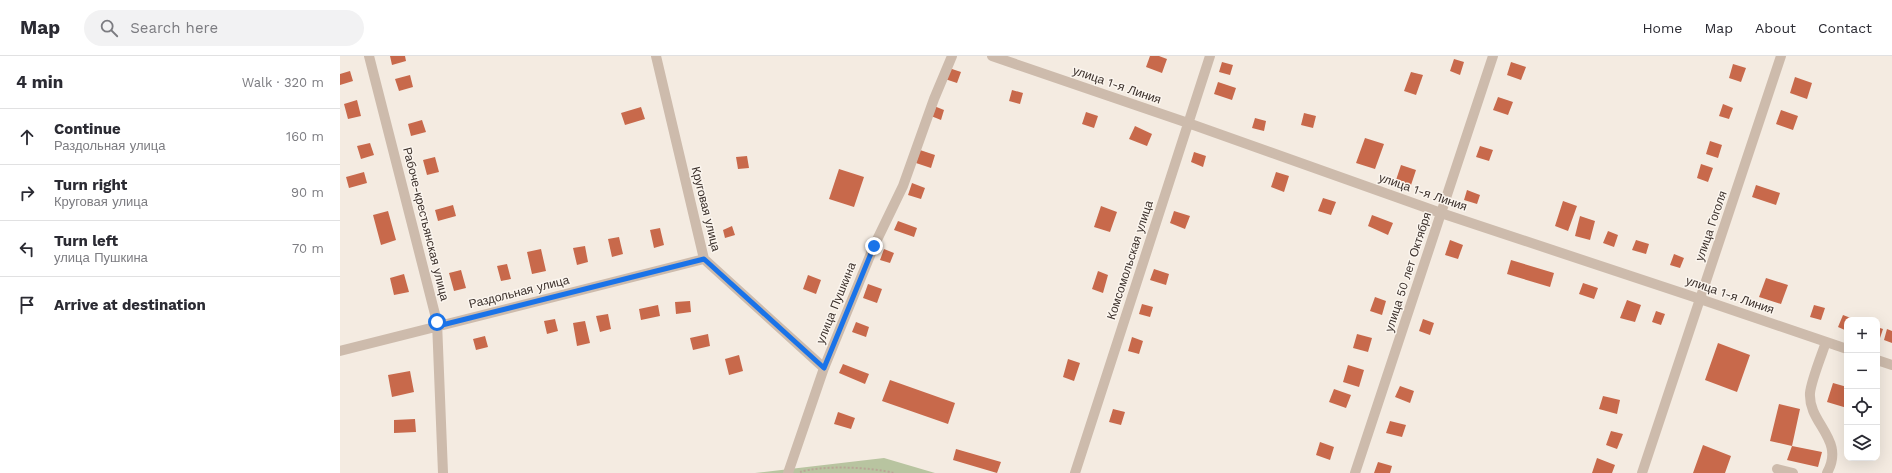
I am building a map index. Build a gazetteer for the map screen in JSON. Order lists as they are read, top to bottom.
{
  "streets": {
    "street": [
      "улица 1-я Линия",
      "Круговая улица",
      "Рабоче-крестьянская улица",
      "улица Гоголя",
      "Комсомольская улица",
      "улица 50 лет Октября",
      "Раздольная улица",
      "улица Пушкина"
    ]
  },
  "crossings": [
    ["улица 1-я Линия", "улица Гоголя"],
    ["улица 1-я Линия", "Комсомольская улица"],
    ["улица 1-я Линия", "улица 50 лет Октября"],
    ["Круговая улица", "Раздольная улица"],
    ["Круговая улица", "улица Пушкина"],
    ["Рабоче-крестьянская улица", "Раздольная улица"]
  ],
  "page": {
    "header": "Map",
    "search": "Search here",
    "nav": [
      "Home",
      "Map",
      "About",
      "Contact"
    ],
    "heading": ["4 min", "Walk · 320 m"],
    "list": [
      ["Continue", "Раздольная улица", "160 m"],
      ["Turn right", "Круговая улица", "90 m"],
      ["Turn left", "улица Пушкина", "70 m"],
      "Arrive at destination"
    ],
    "map_buttons": ["+", "−"]
  }
}
